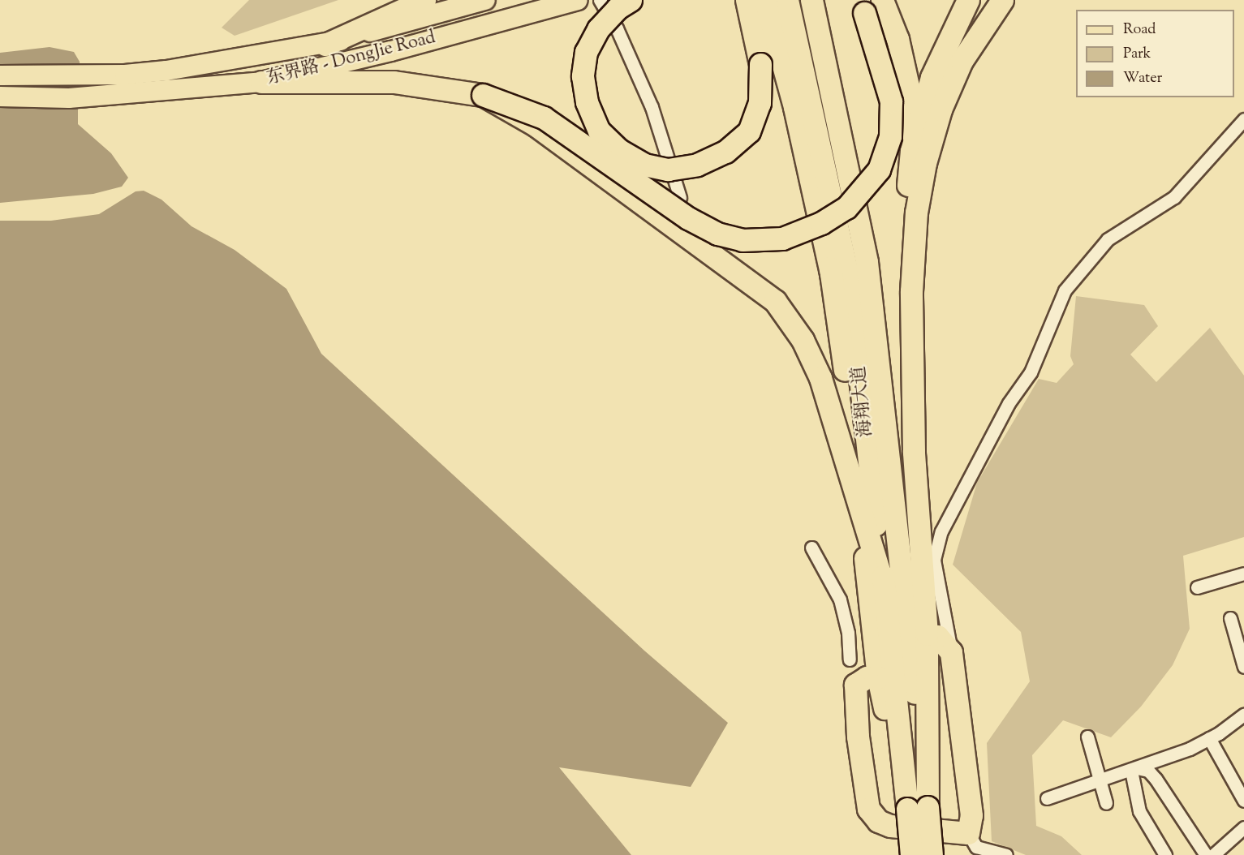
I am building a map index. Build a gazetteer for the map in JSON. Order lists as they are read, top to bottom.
{
  "streets": {
    "highway": ["海翔大道"],
    "main road": ["东界路 - DongJie Road"]
  },
  "legend": ["Road", "Park", "Water"]
}
